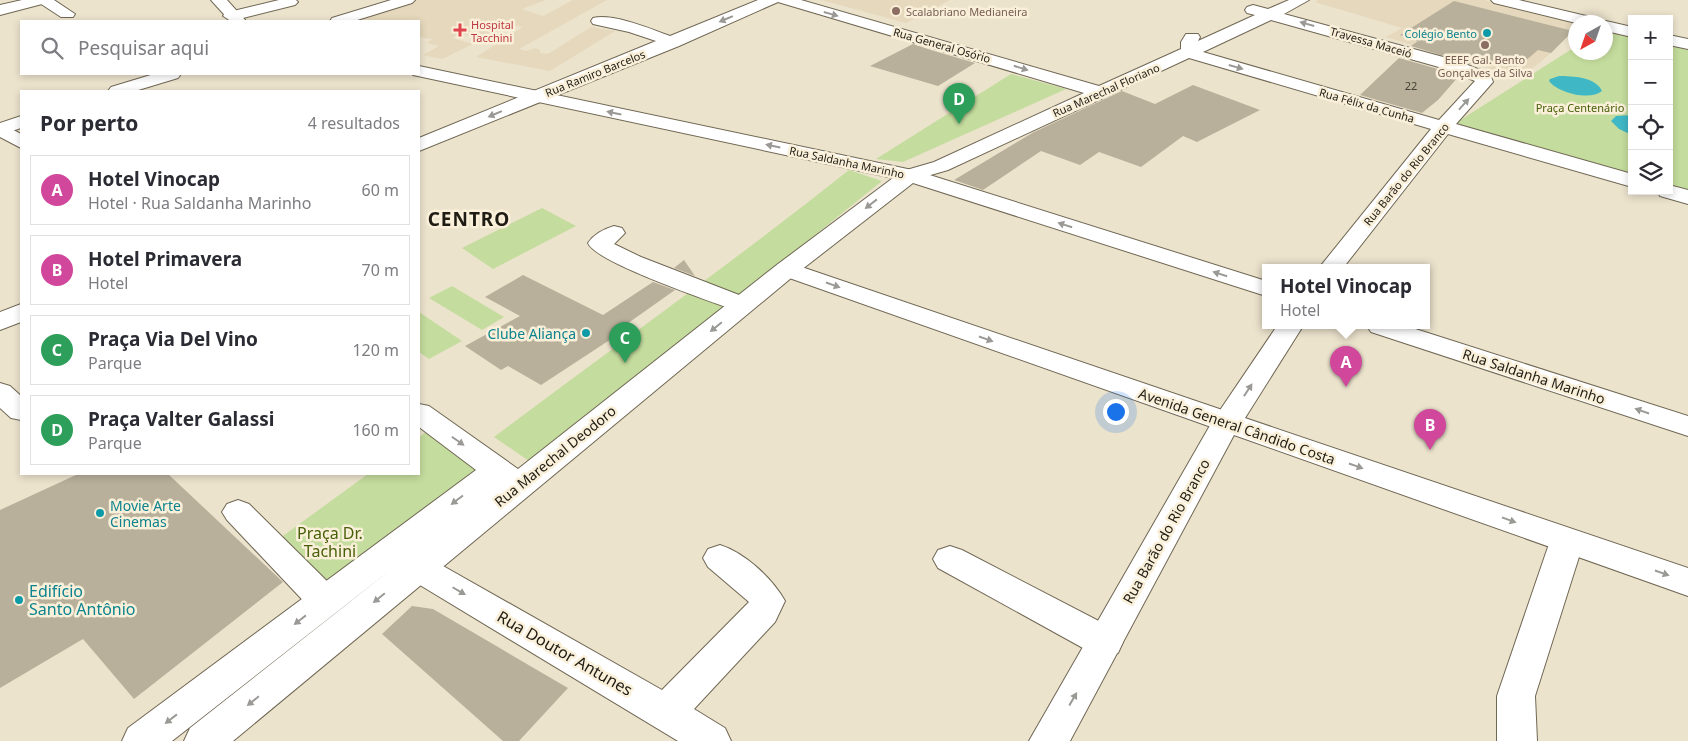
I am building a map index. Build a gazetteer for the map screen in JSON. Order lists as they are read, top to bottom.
{
  "streets": {
    "street": [
      "Travessa Maceió",
      "Rua General Osório",
      "Rua Ramiro Barcelos",
      "Rua Marechal Floriano",
      "Rua Félix da Cunha",
      "Rua Saldanha Marinho",
      "Rua Barão do Rio Branco",
      "Avenida General Cândido Costa",
      "Rua Marechal Deodoro",
      "Rua Doutor Antunes"
    ]
  },
  "crossings": [
    ["Travessa Maceió", "Rua Marechal Floriano"],
    ["Travessa Maceió", "Rua Barão do Rio Branco"],
    ["Rua General Osório", "Rua Marechal Floriano"],
    ["Rua Ramiro Barcelos", "Rua Saldanha Marinho"],
    ["Rua Marechal Floriano", "Rua Félix da Cunha"],
    ["Rua Marechal Floriano", "Rua Saldanha Marinho"],
    ["Rua Marechal Floriano", "Rua Marechal Deodoro"],
    ["Rua Félix da Cunha", "Rua Barão do Rio Branco"],
    ["Rua Saldanha Marinho", "Rua Marechal Deodoro"],
    ["Rua Barão do Rio Branco", "Avenida General Cândido Costa"],
    ["Avenida General Cândido Costa", "Rua Marechal Deodoro"],
    ["Rua Marechal Deodoro", "Rua Doutor Antunes"]
  ],
  "one_way": [
    "Rua General Osório",
    "Rua Ramiro Barcelos",
    "Rua Félix da Cunha",
    "Rua Saldanha Marinho",
    "Rua Barão do Rio Branco",
    "Avenida General Cândido Costa",
    "Rua Marechal Deodoro",
    "Rua Doutor Antunes"
  ],
  "districts": ["CENTRO"],
  "parks": ["Praça Centenário", "Praça Dr. Tachini"],
  "places": {
    "other": [
      "Scalabriano Medianeira",
      "Colégio Bento",
      "EEEF Gal. Bento Gonçalves da Silva",
      "Clube Aliança",
      "Movie Arte Cinemas",
      "Edifício Santo Antônio"
    ],
    "health": ["Hospital Tacchini"]
  },
  "house_numbers": ["22"],
  "north": "bottom left",
  "page": {
    "map_buttons": ["+", "−"],
    "search": "Pesquisar aqui",
    "pins": [
      "D",
      "C",
      "A",
      "B"
    ],
    "heading": ["Por perto", "4 resultados"],
    "list": [
      {
        "mark": "A",
        "name": "Hotel Vinocap",
        "note": "Hotel · Rua Saldanha Marinho",
        "value": "60 m"
      },
      {
        "mark": "B",
        "name": "Hotel Primavera",
        "note": "Hotel",
        "value": "70 m"
      },
      {
        "mark": "C",
        "name": "Praça Via Del Vino",
        "note": "Parque",
        "value": "120 m"
      },
      {
        "mark": "D",
        "name": "Praça Valter Galassi",
        "note": "Parque",
        "value": "160 m"
      }
    ],
    "popup": ["Hotel Vinocap", "Hotel"]
  }
}
